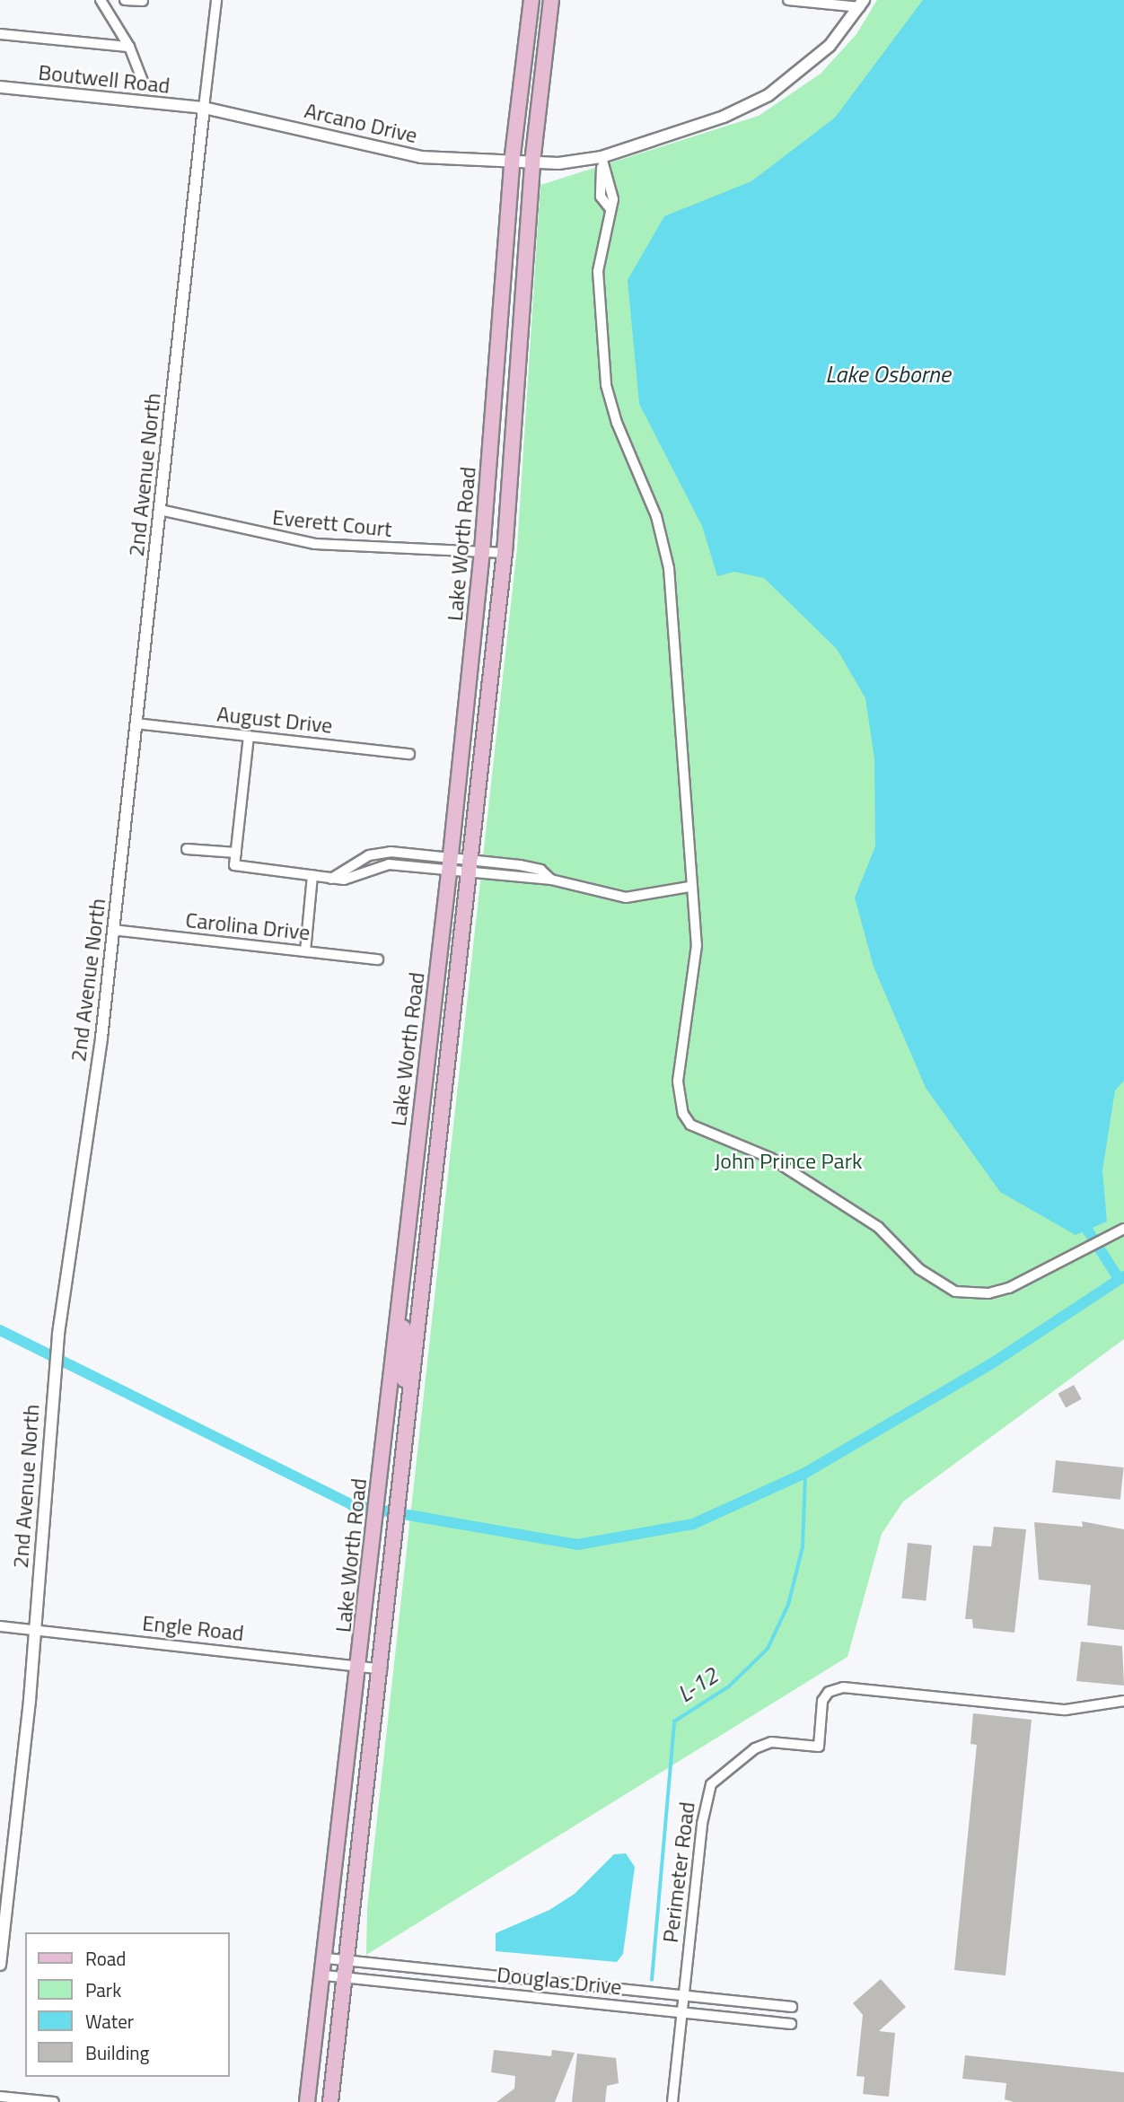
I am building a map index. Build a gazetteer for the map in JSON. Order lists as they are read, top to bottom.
{
  "streets": {
    "main road": ["Lake Worth Road"],
    "street": [
      "Boutwell Road",
      "Arcano Drive",
      "2nd Avenue North",
      "Everett Court",
      "August Drive",
      "Carolina Drive",
      "Engle Road",
      "Perimeter Road",
      "Douglas Drive"
    ]
  },
  "crossings": [
    ["Boutwell Road", "Arcano Drive"],
    ["Boutwell Road", "2nd Avenue North"],
    ["Arcano Drive", "2nd Avenue North"],
    ["Arcano Drive", "Lake Worth Road"],
    ["2nd Avenue North", "Everett Court"],
    ["2nd Avenue North", "August Drive"],
    ["2nd Avenue North", "Carolina Drive"],
    ["2nd Avenue North", "Engle Road"],
    ["Everett Court", "Lake Worth Road"],
    ["Lake Worth Road", "Engle Road"],
    ["Lake Worth Road", "Douglas Drive"],
    ["Perimeter Road", "Douglas Drive"]
  ],
  "water": ["Lake Osborne", "L-12"],
  "parks": ["John Prince Park"],
  "legend": [
    "Road",
    "Park",
    "Water",
    "Building"
  ]
}
